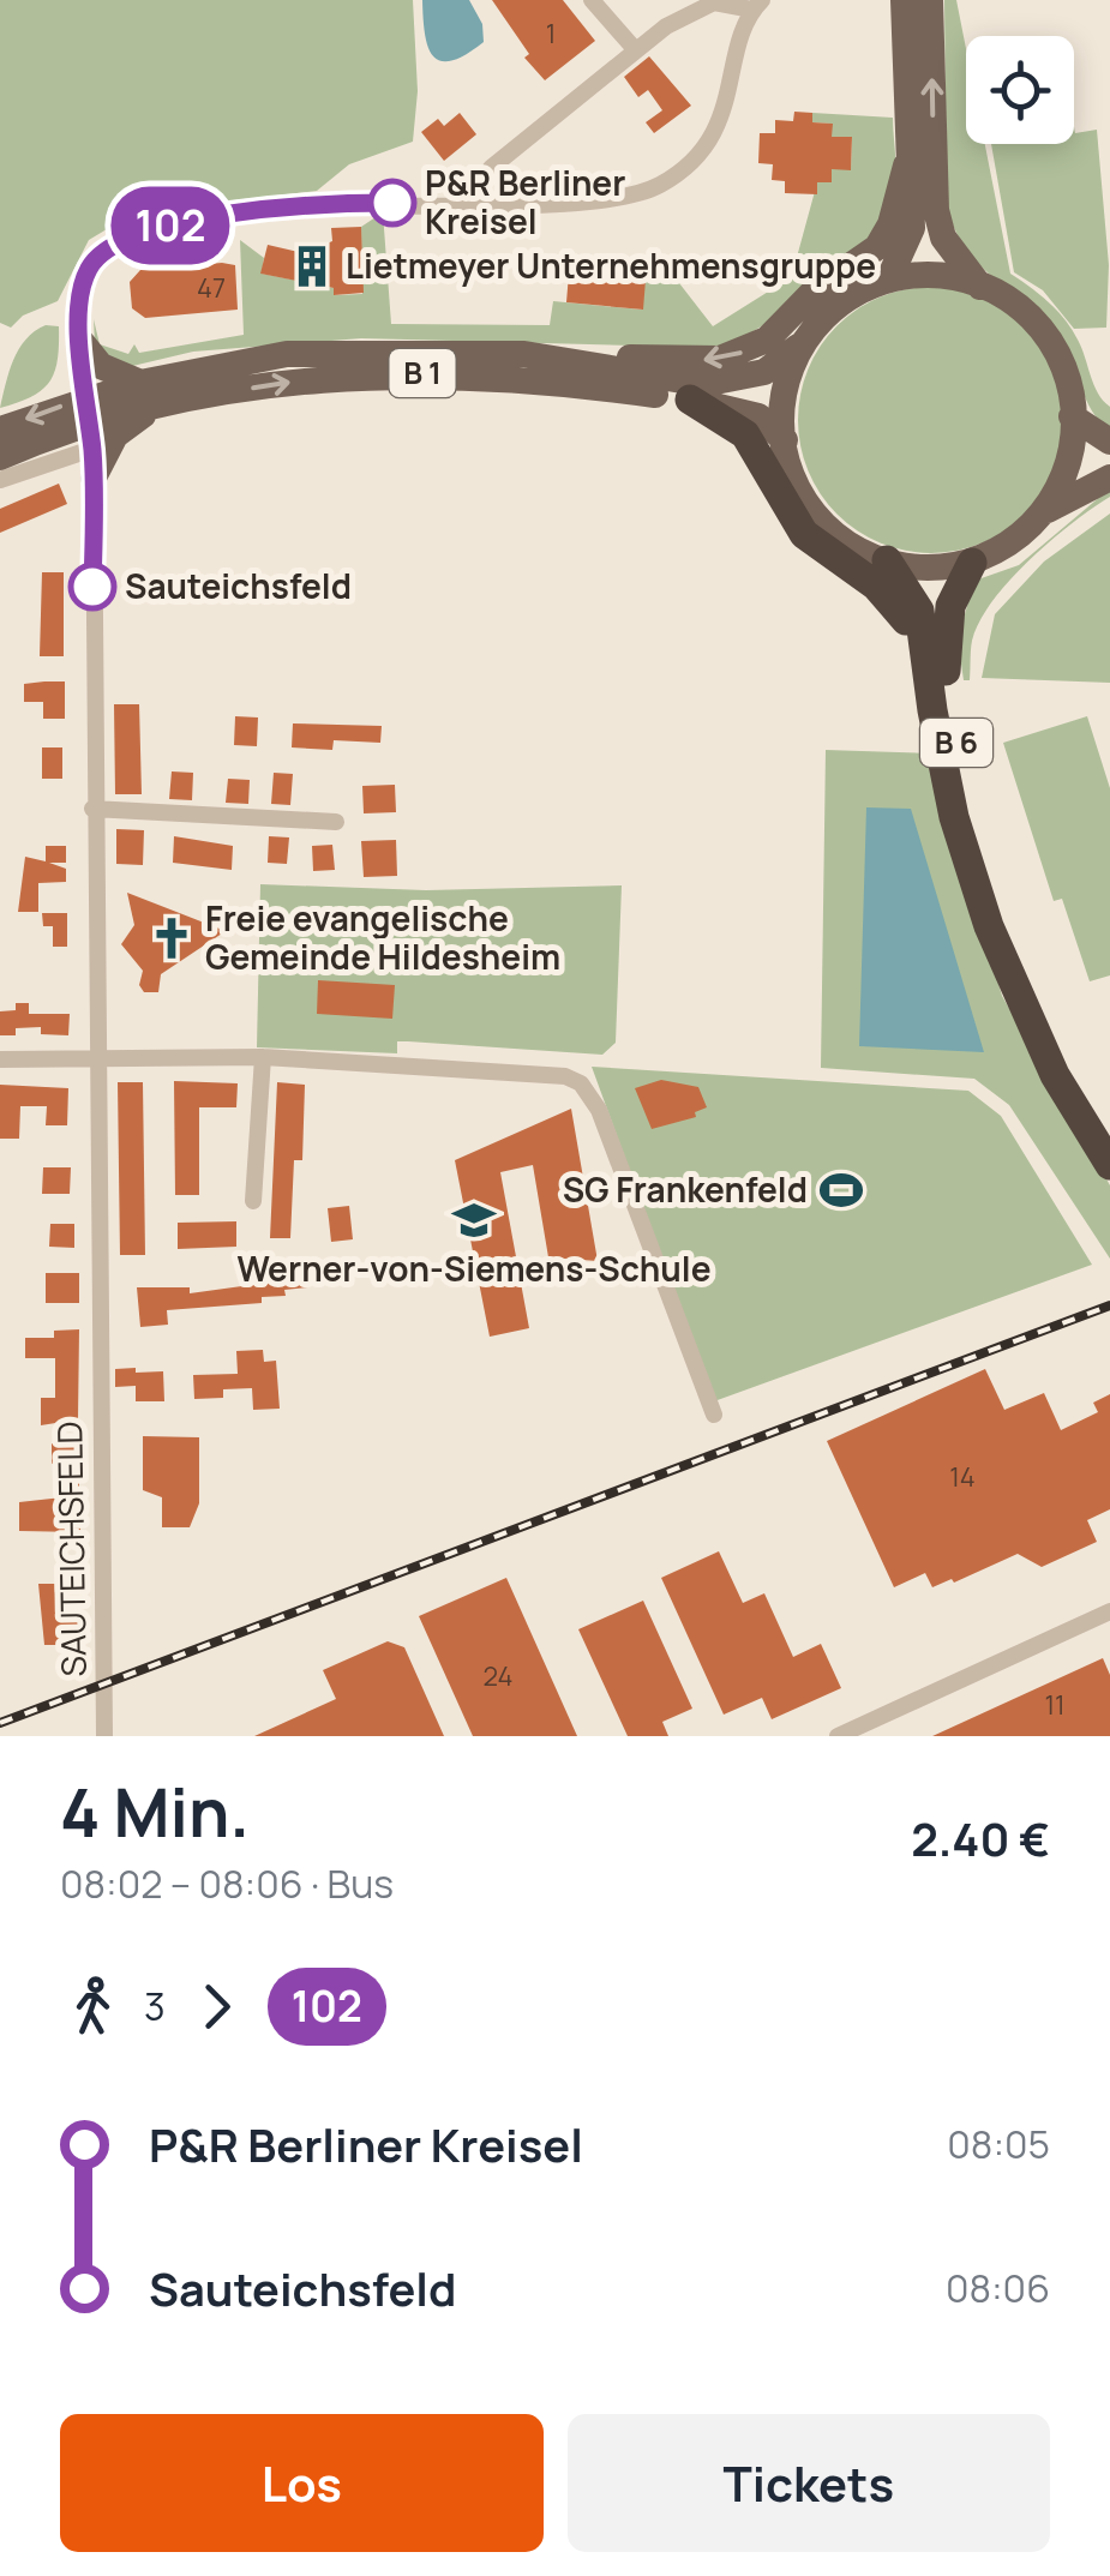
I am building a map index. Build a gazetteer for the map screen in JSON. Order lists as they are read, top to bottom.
{
  "streets": {
    "highway": ["B 6"],
    "main road": ["B 1"],
    "street": ["SAUTEICHSFELD"]
  },
  "crossings": [
    ["B 1", "B 6"],
    ["B 1", "SAUTEICHSFELD"]
  ],
  "places": {
    "other": ["P&R Berliner Kreisel", "Sauteichsfeld"],
    "building": ["Lietmeyer Unternehmensgruppe"],
    "church": ["Freie evangelische Gemeinde Hildesheim"],
    "sports": ["SG Frankenfeld"],
    "school or university": ["Werner-von-Siemens-Schule"]
  },
  "lines": ["bus line 102"],
  "house_numbers": [
    "1",
    "47",
    "14",
    "24",
    "11"
  ],
  "page": {
    "on_map": "102",
    "heading": ["4 Min.", "08:02 – 08:06 · Bus", "2.40 €"],
    "legs": ["3", "102"],
    "list": [
      {
        "name": "P&R Berliner Kreisel",
        "value": "08:05"
      },
      {
        "name": "Sauteichsfeld",
        "value": "08:06"
      }
    ],
    "buttons": ["Los", "Tickets"]
  }
}
